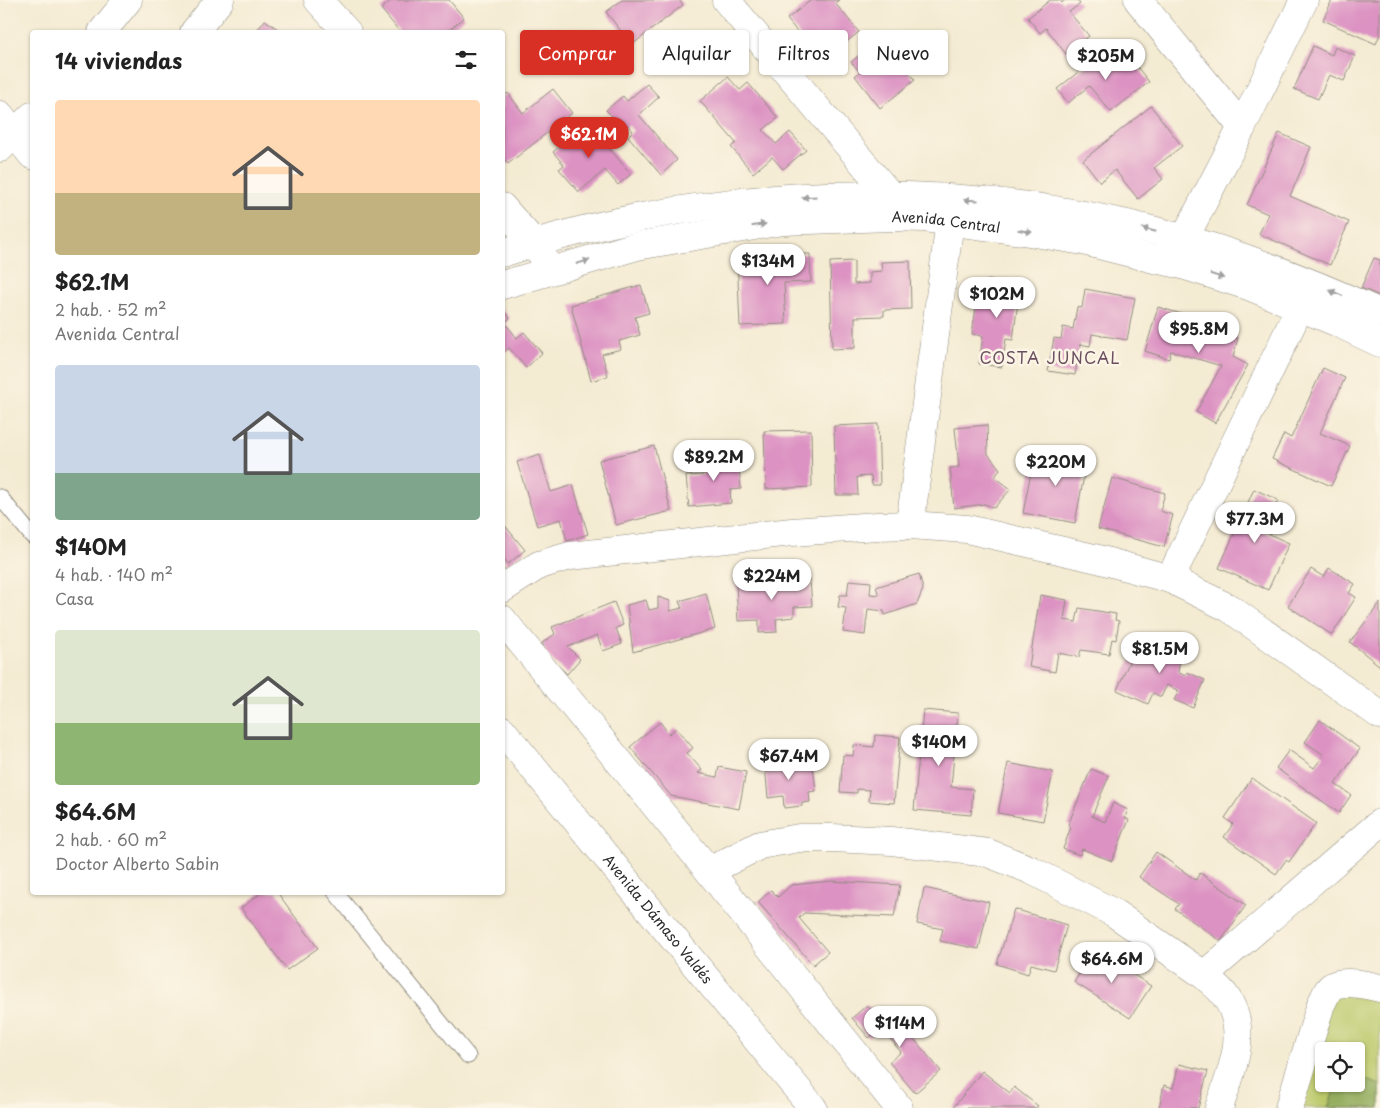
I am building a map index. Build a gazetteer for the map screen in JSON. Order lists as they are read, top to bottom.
{
  "streets": {
    "street": ["Avenida Central", "Avenida Dámaso Valdés"]
  },
  "districts": ["COSTA JUNCAL"],
  "page": {
    "chip": [
      "Comprar",
      "Alquilar",
      "Filtros",
      "Nuevo"
    ],
    "heading": "14 viviendas",
    "price": [
      "$205M",
      "$62.1M",
      "$134M",
      "$102M",
      "$95.8M",
      "$89.2M",
      "$220M",
      "$77.3M",
      "$224M",
      "$81.5M",
      "$140M",
      "$67.4M",
      "$64.6M",
      "$114M"
    ],
    "list": [
      {
        "name": "$62.1M",
        "note": "2 hab. · 52 m² · Avenida Central"
      },
      {
        "name": "$140M",
        "note": "4 hab. · 140 m² · Casa"
      },
      {
        "name": "$64.6M",
        "note": "2 hab. · 60 m² · Doctor Alberto Sabin"
      }
    ]
  }
}
